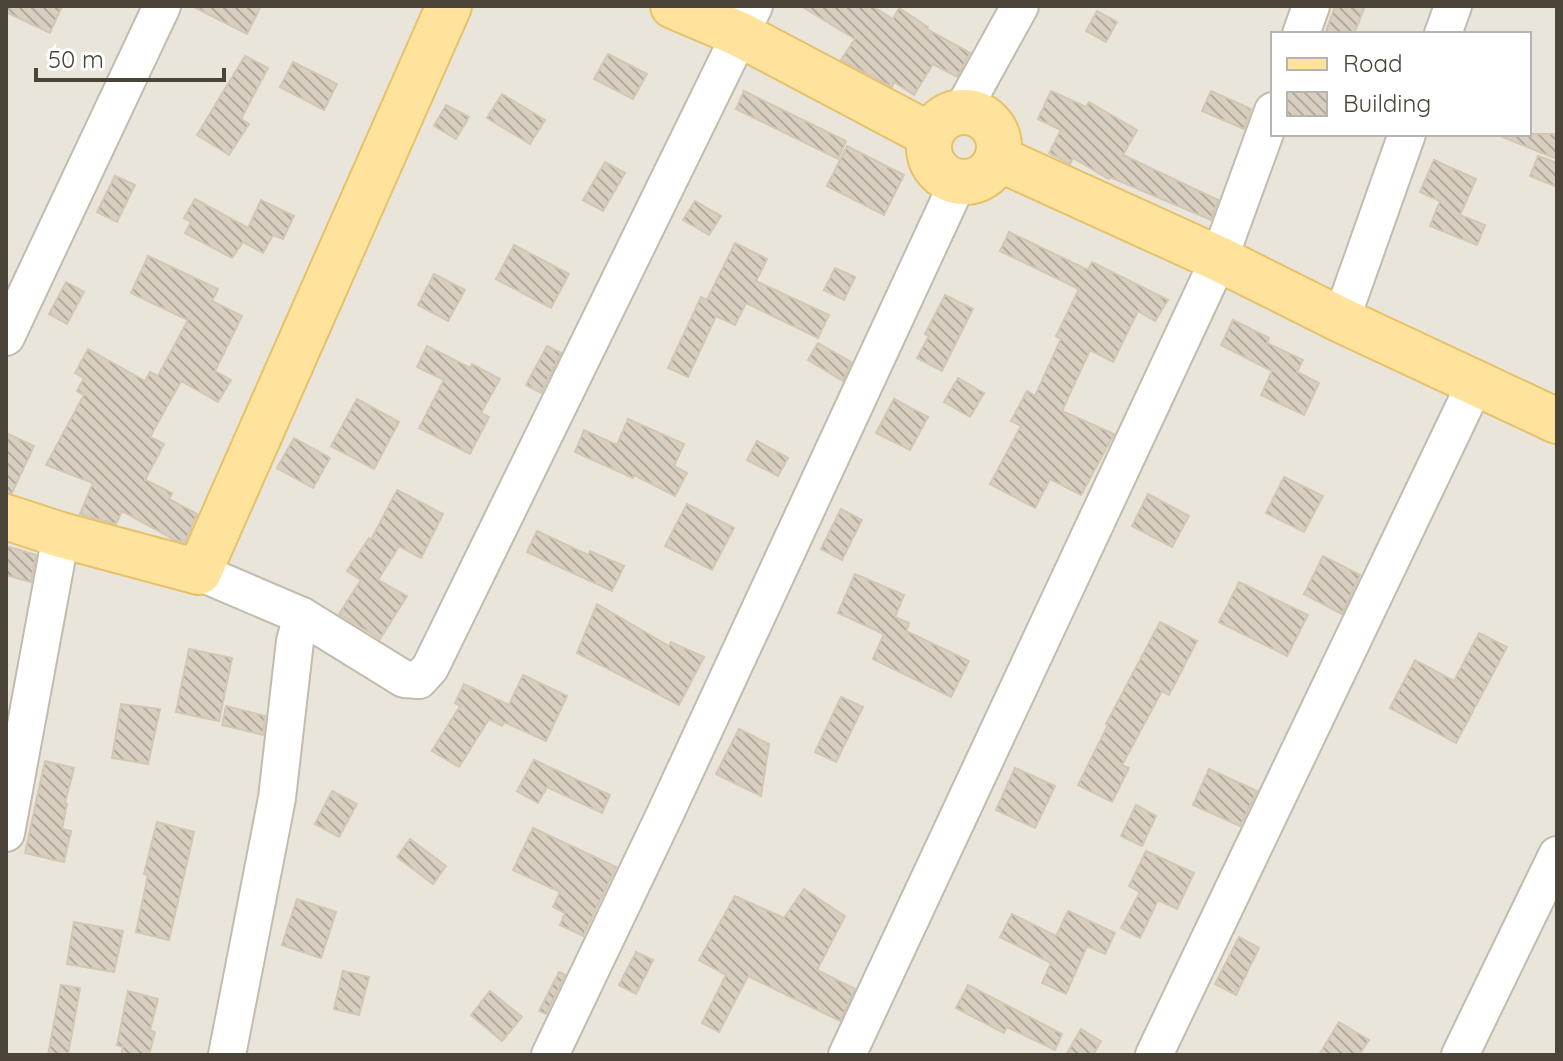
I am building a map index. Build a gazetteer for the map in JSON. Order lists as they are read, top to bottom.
{
  "legend": ["Road", "Building"],
  "scale_bar": "50 m"
}
